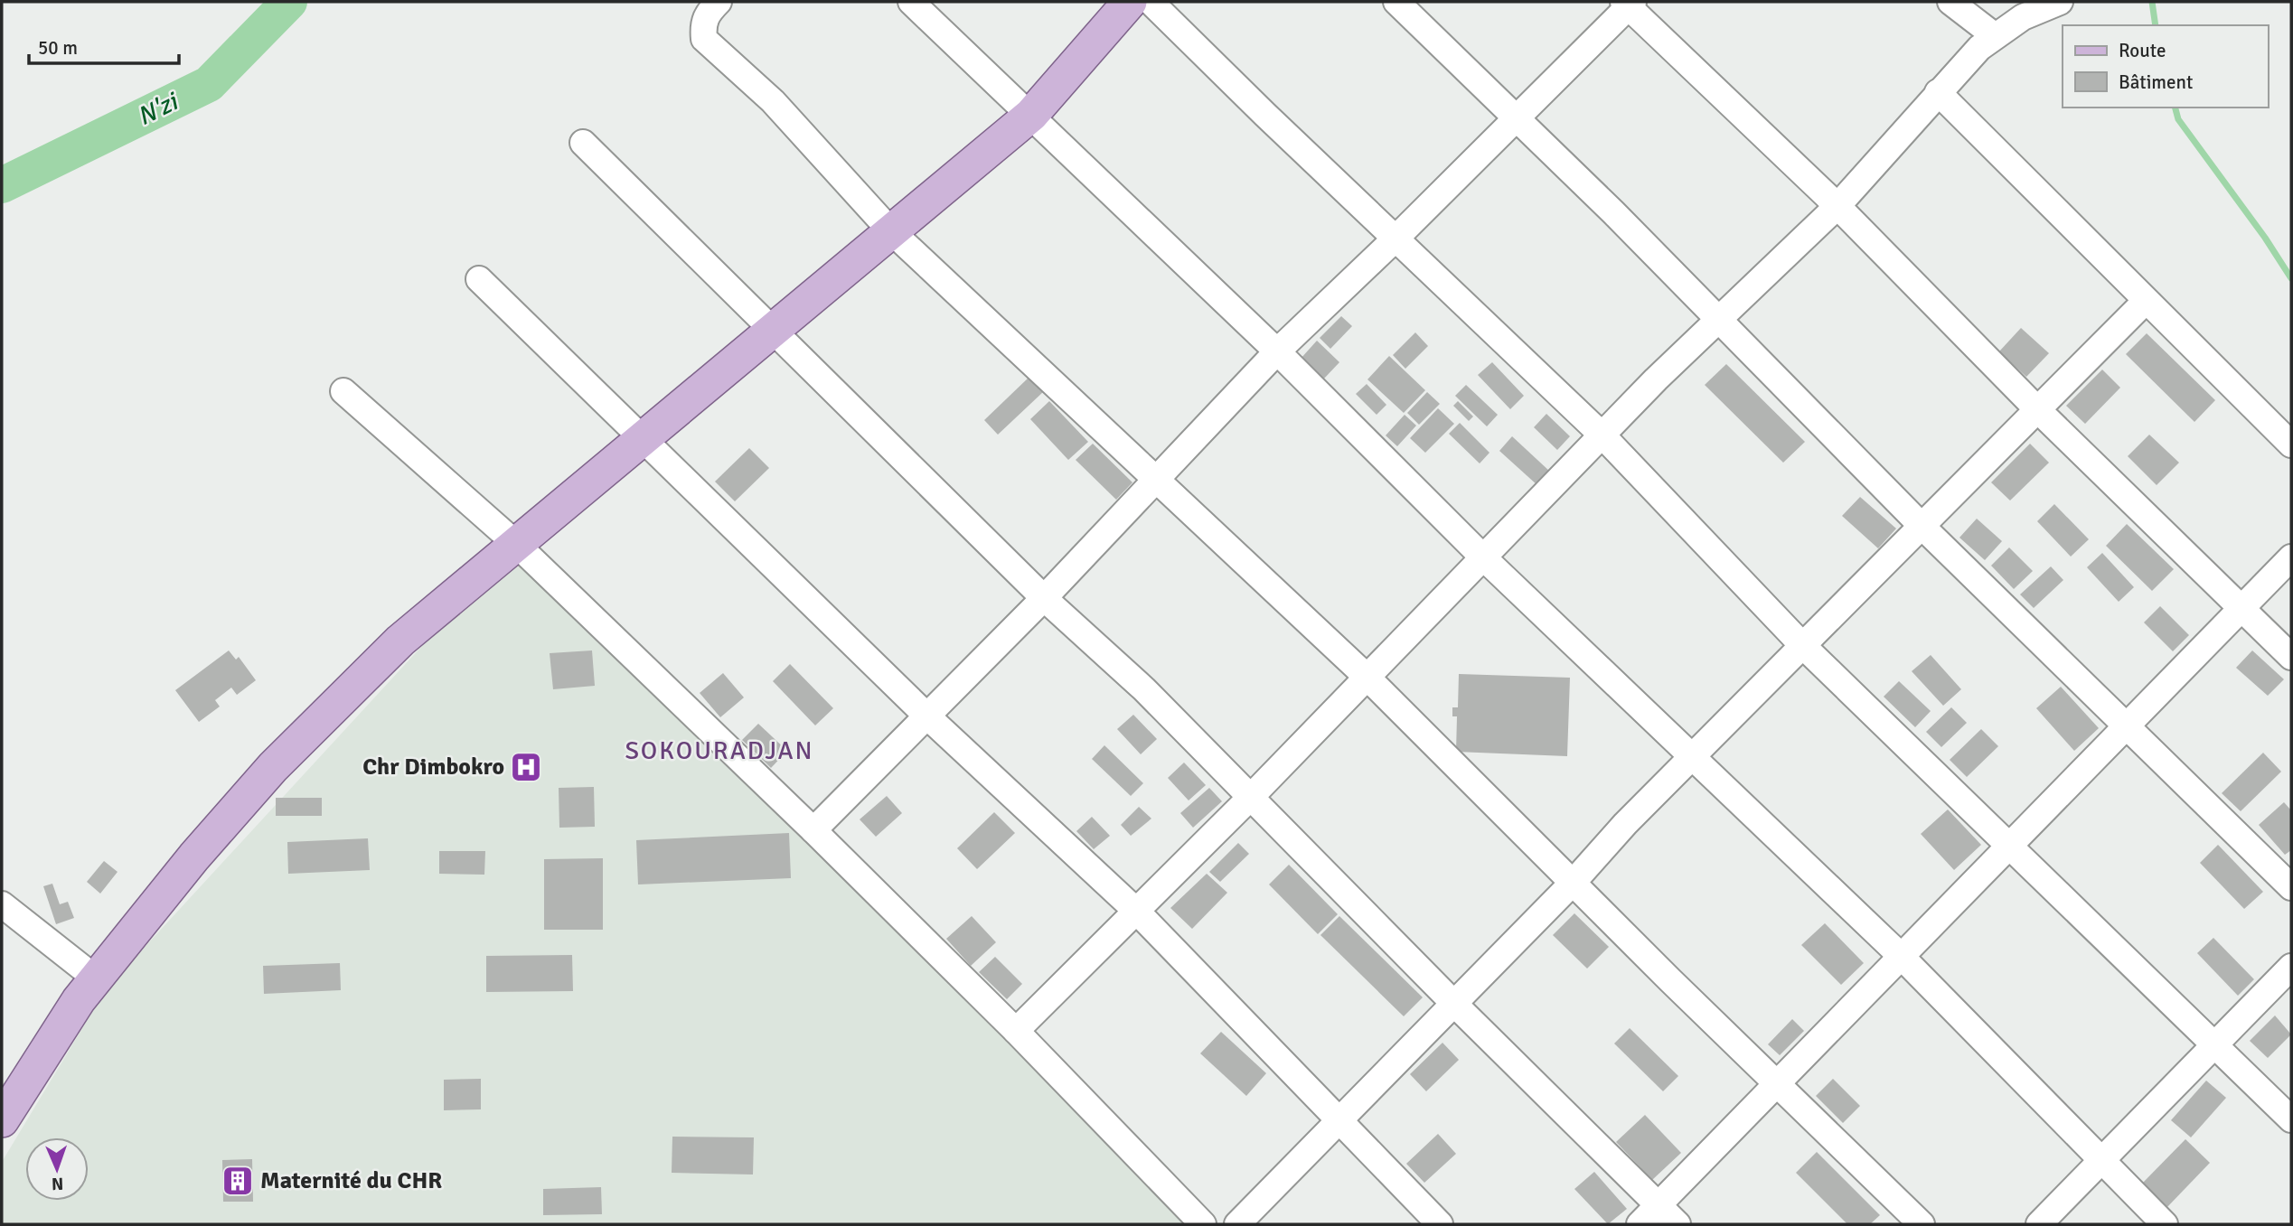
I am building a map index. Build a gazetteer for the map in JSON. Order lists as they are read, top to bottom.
{
  "districts": ["SOKOURADJAN"],
  "water": ["N'zi"],
  "places": {
    "hospital": ["Chr Dimbokro"],
    "building": ["Maternité du CHR"]
  },
  "legend": ["Route", "Bâtiment"],
  "scale_bar": "50 m",
  "north": "bottom"
}
